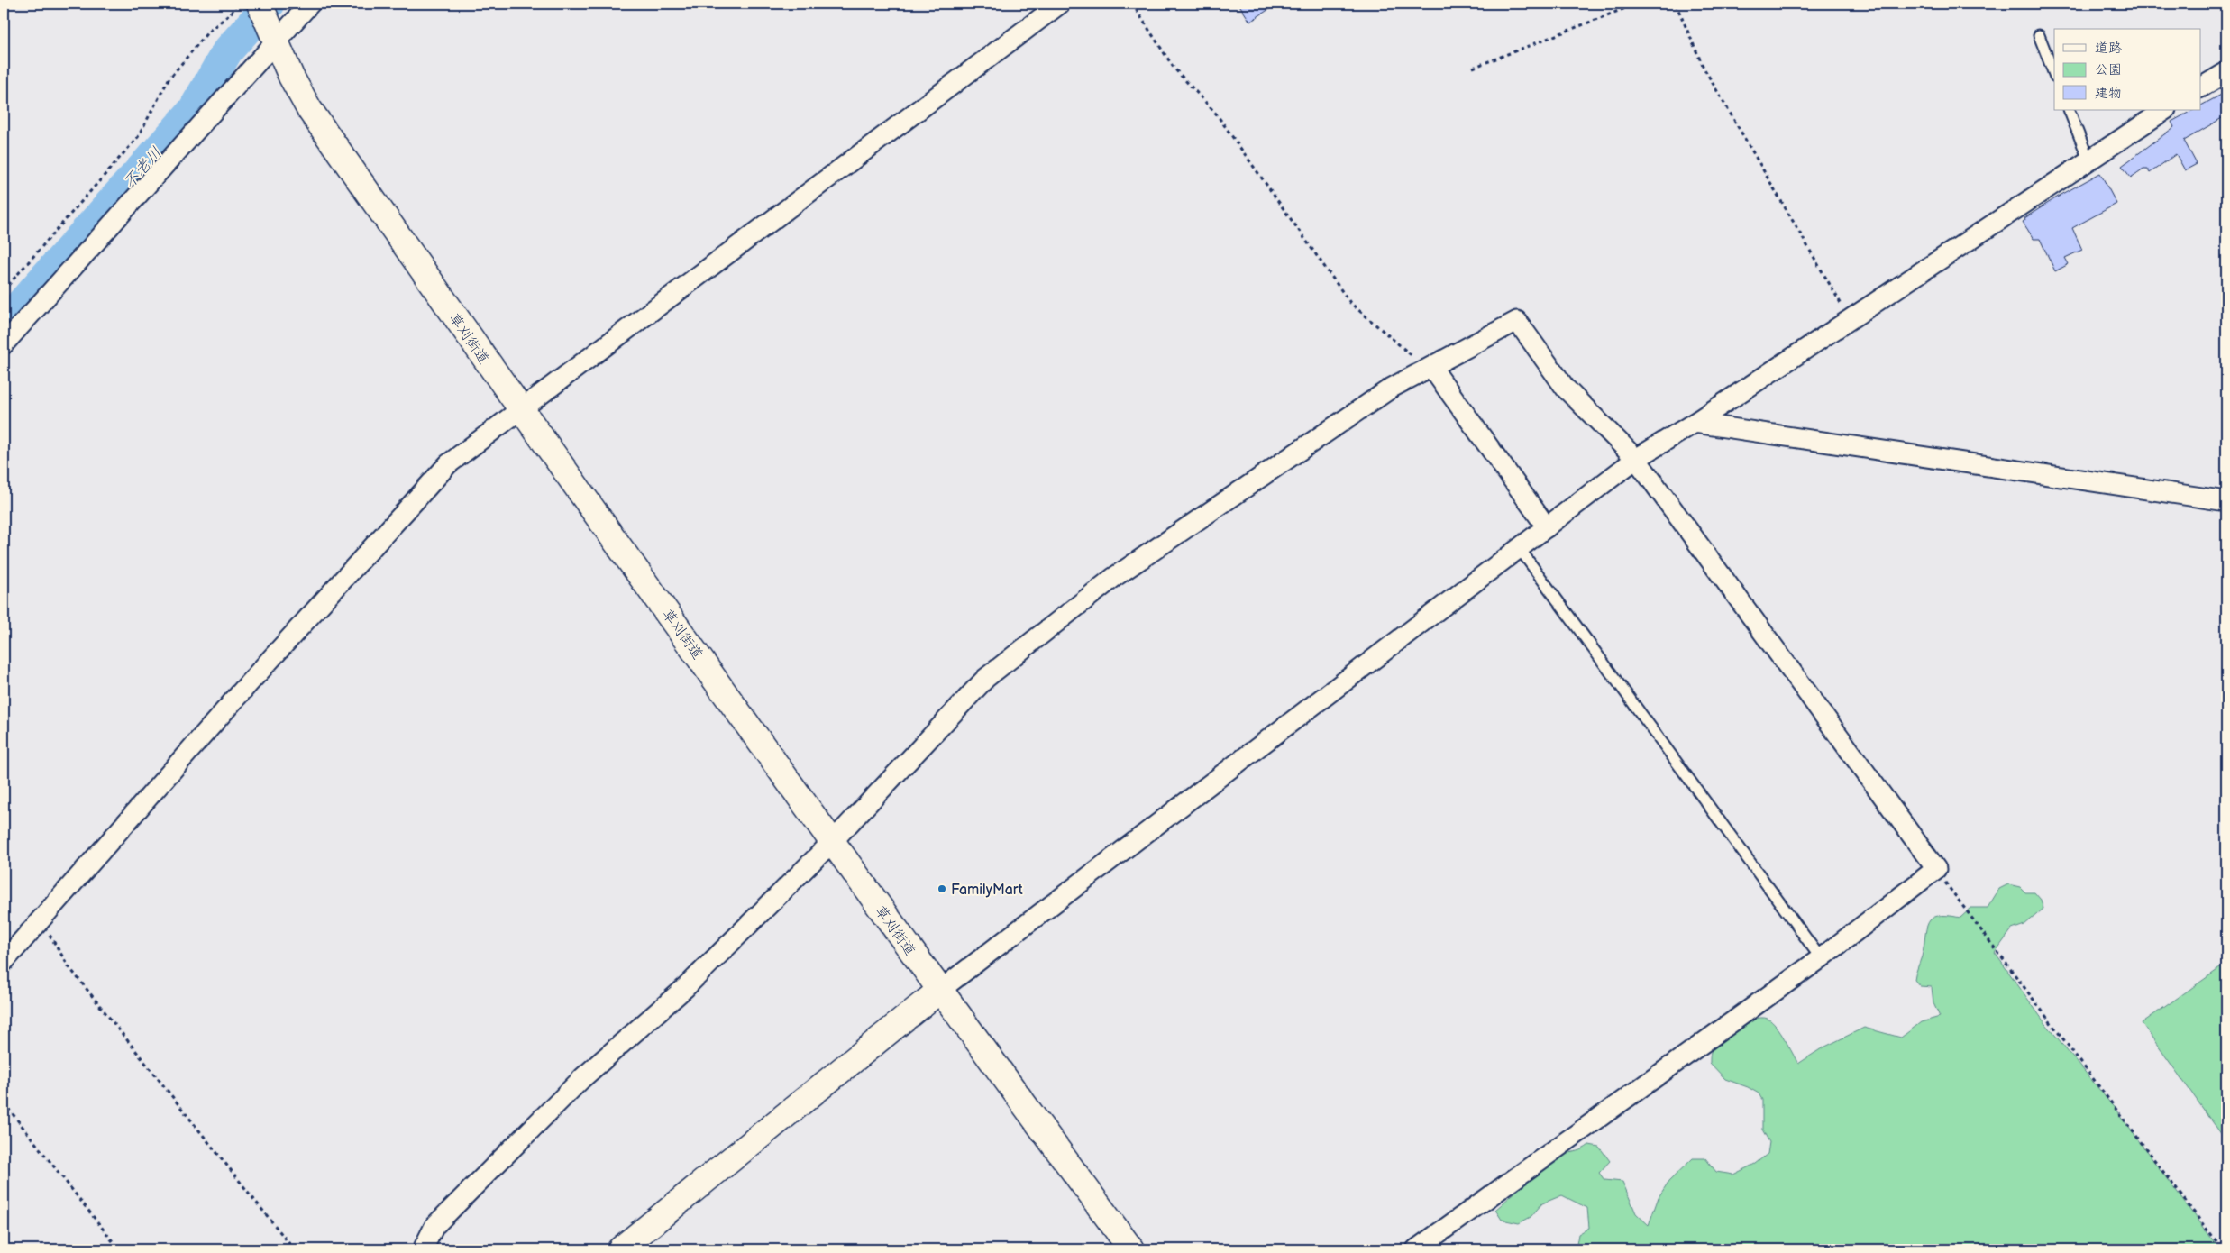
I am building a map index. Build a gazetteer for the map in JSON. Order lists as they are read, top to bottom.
{
  "streets": {
    "street": ["草刈街道"]
  },
  "water": ["不老川"],
  "places": ["FamilyMart"],
  "legend": ["道路", "公園", "建物"]
}
